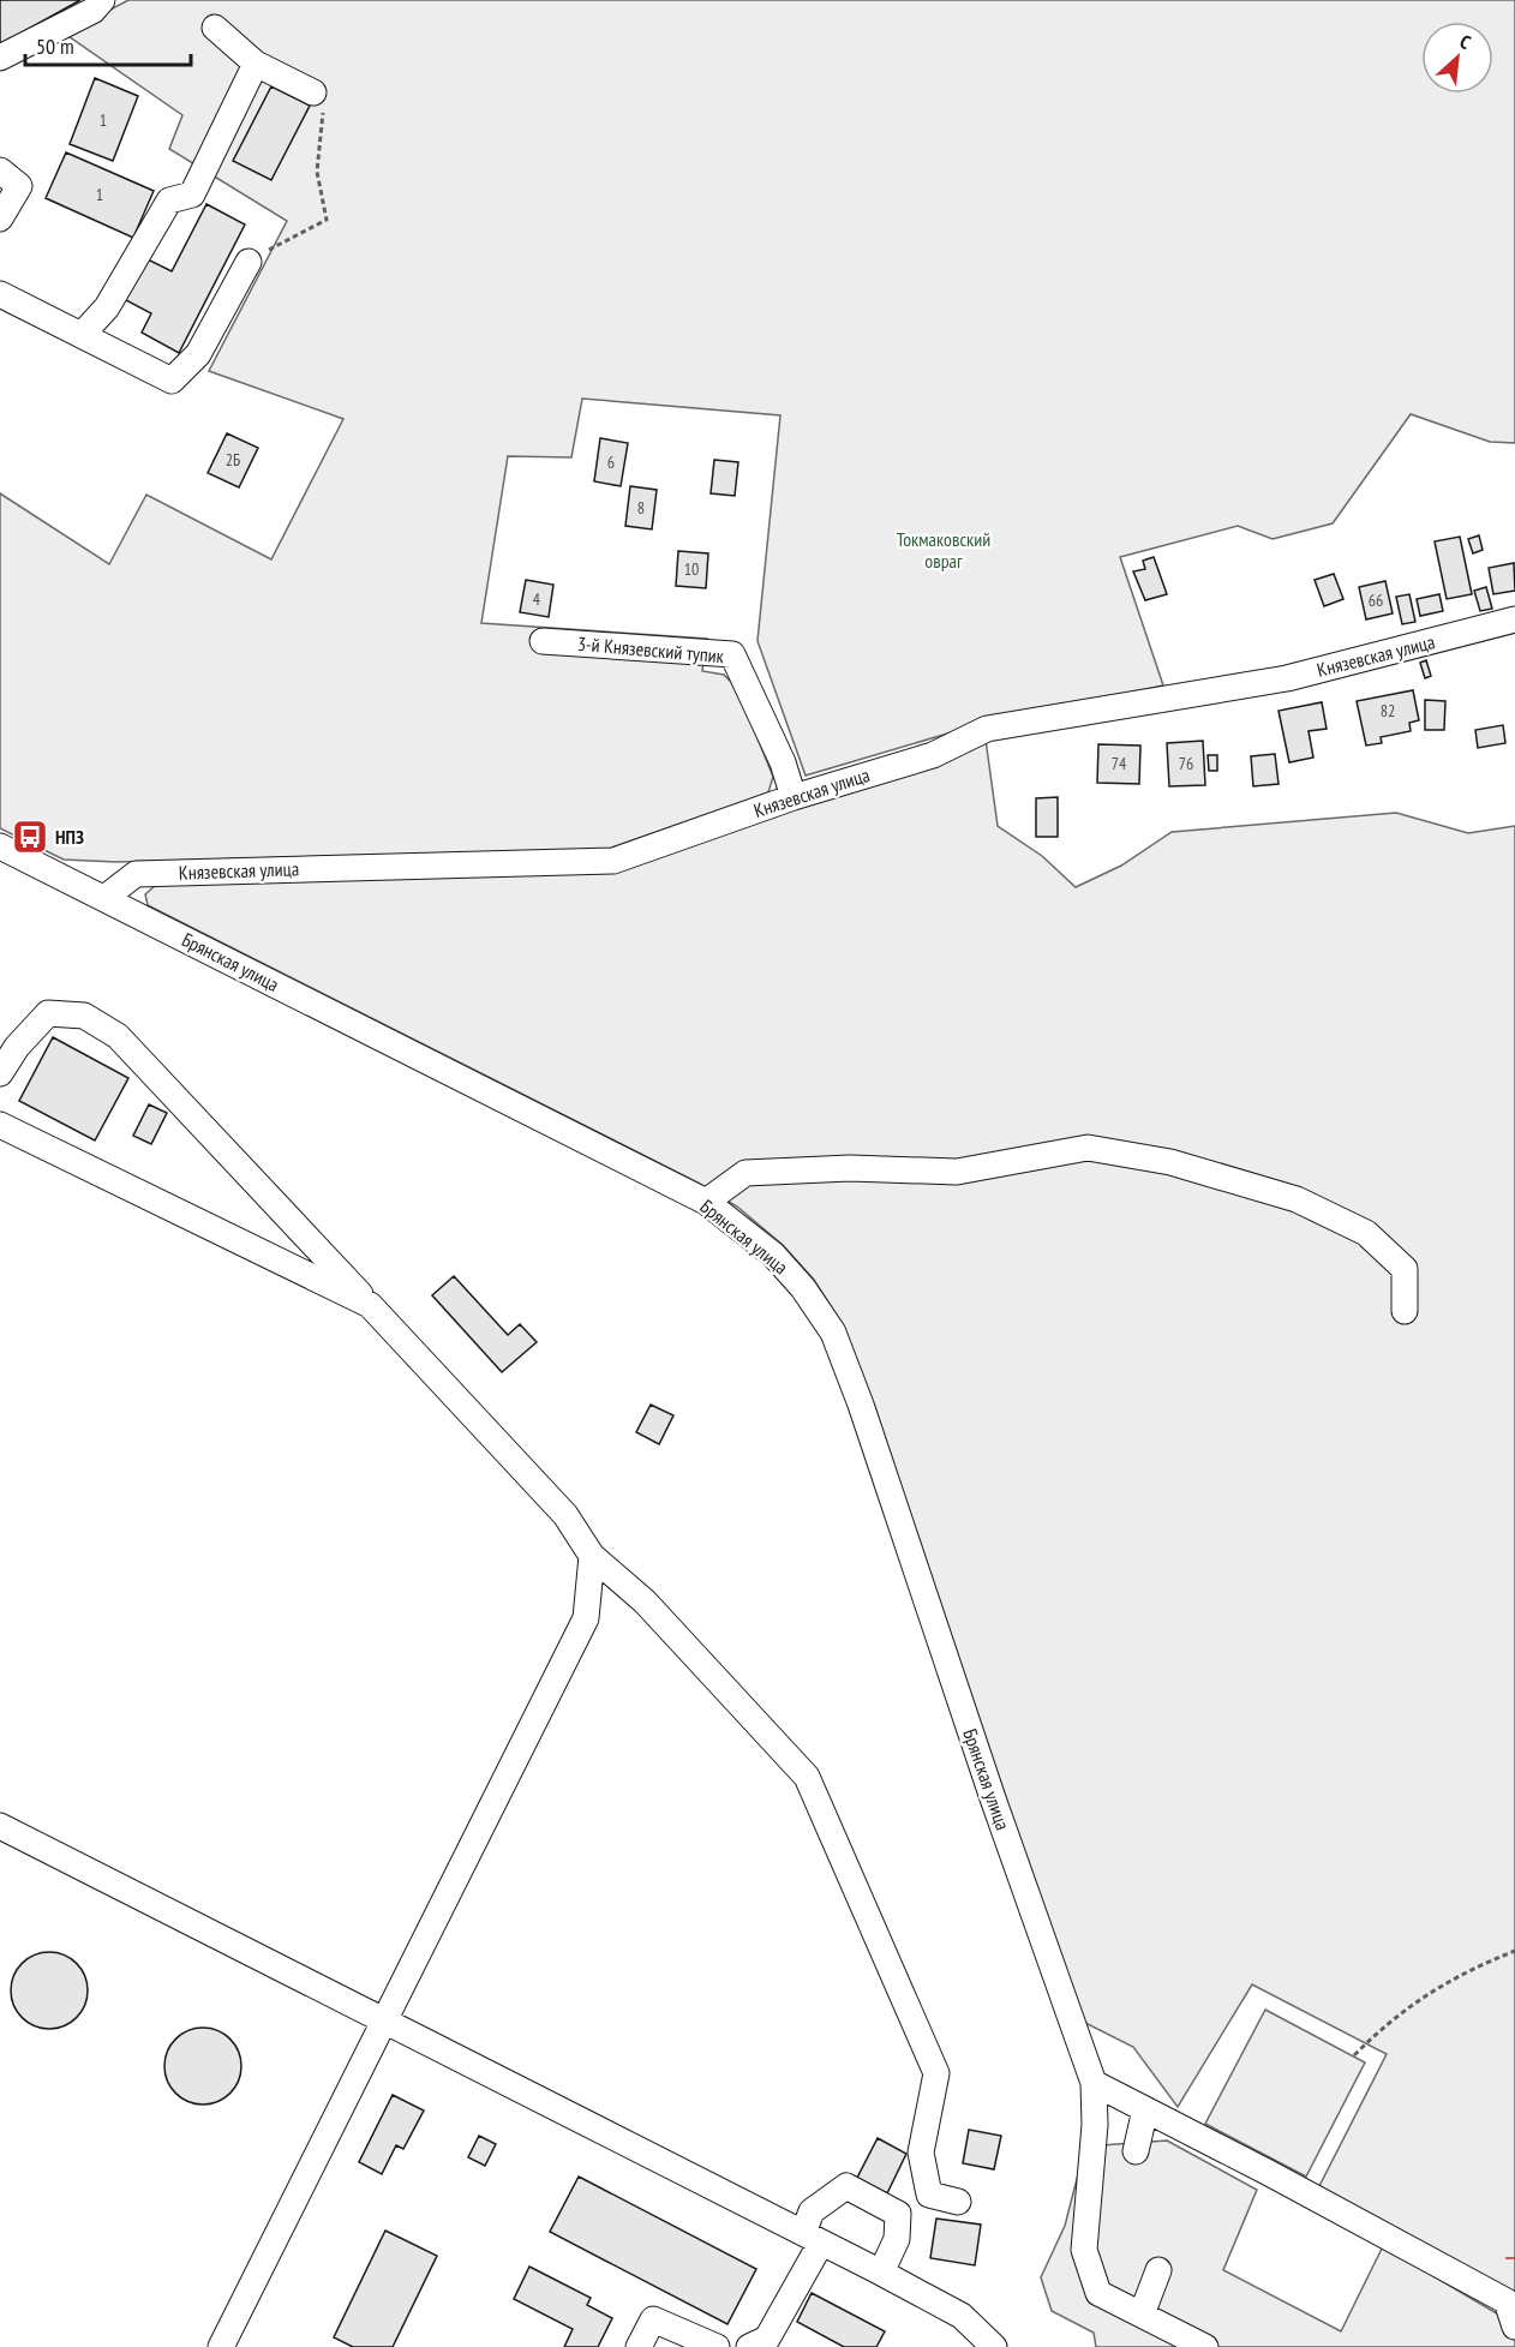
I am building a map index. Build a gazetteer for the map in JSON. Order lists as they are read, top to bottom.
{
  "streets": {
    "street": ["3-й Князевский тупик", "Князевская улица", "Брянская улица"]
  },
  "crossings": [
    ["3-й Князевский тупик", "Князевская улица"],
    ["Князевская улица", "Брянская улица"]
  ],
  "parks": ["Токмаковский овраг"],
  "places": {
    "bus stop": ["НПЗ"]
  },
  "house_numbers": [
    "1",
    "1",
    "2Б",
    "6",
    "8",
    "10",
    "4",
    "66",
    "82",
    "74",
    "76"
  ],
  "scale_bar": "50 m",
  "north": "top right"
}
